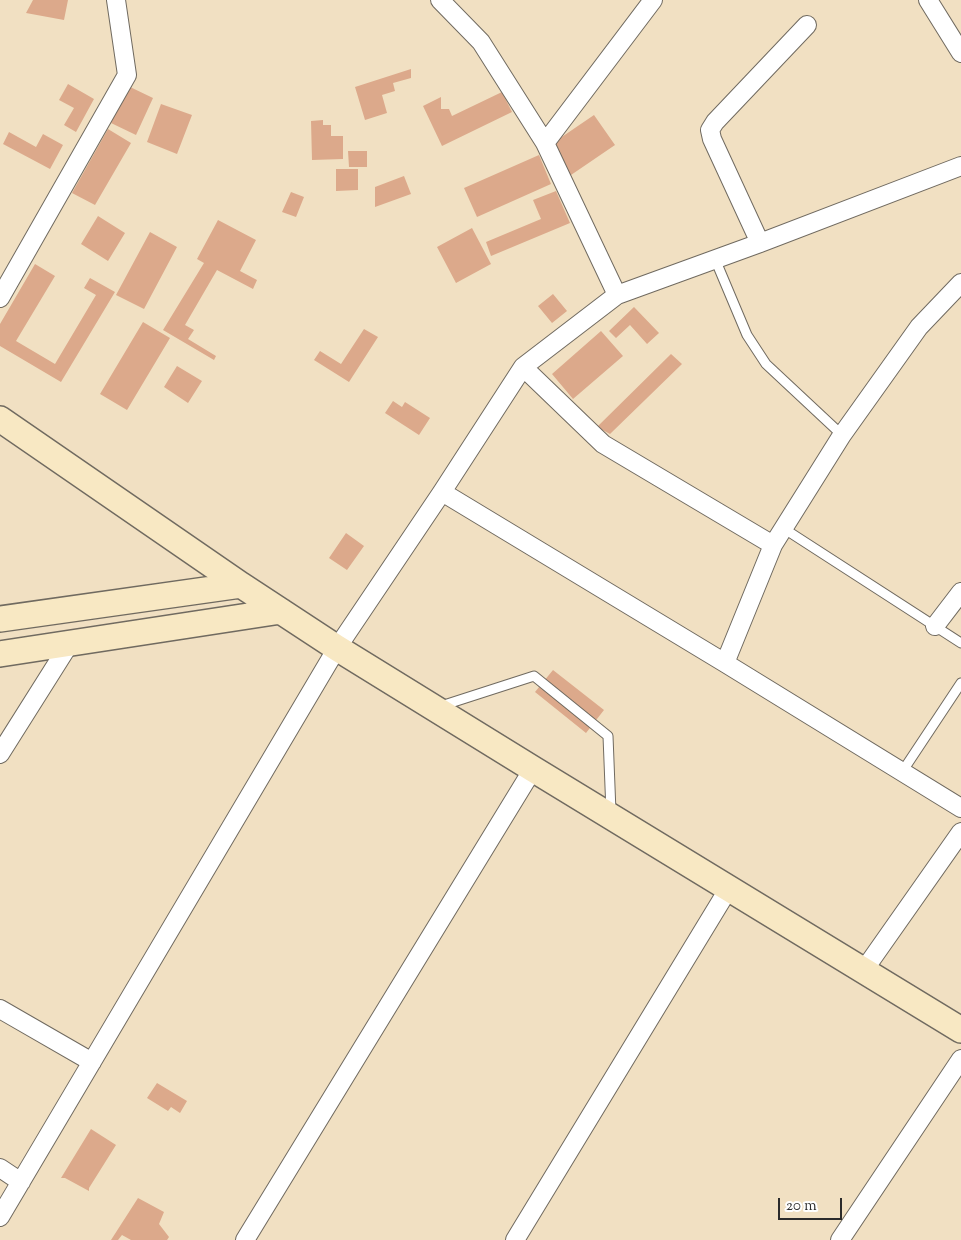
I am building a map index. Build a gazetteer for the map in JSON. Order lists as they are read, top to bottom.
{
  "scale_bar": "20 m"
}
